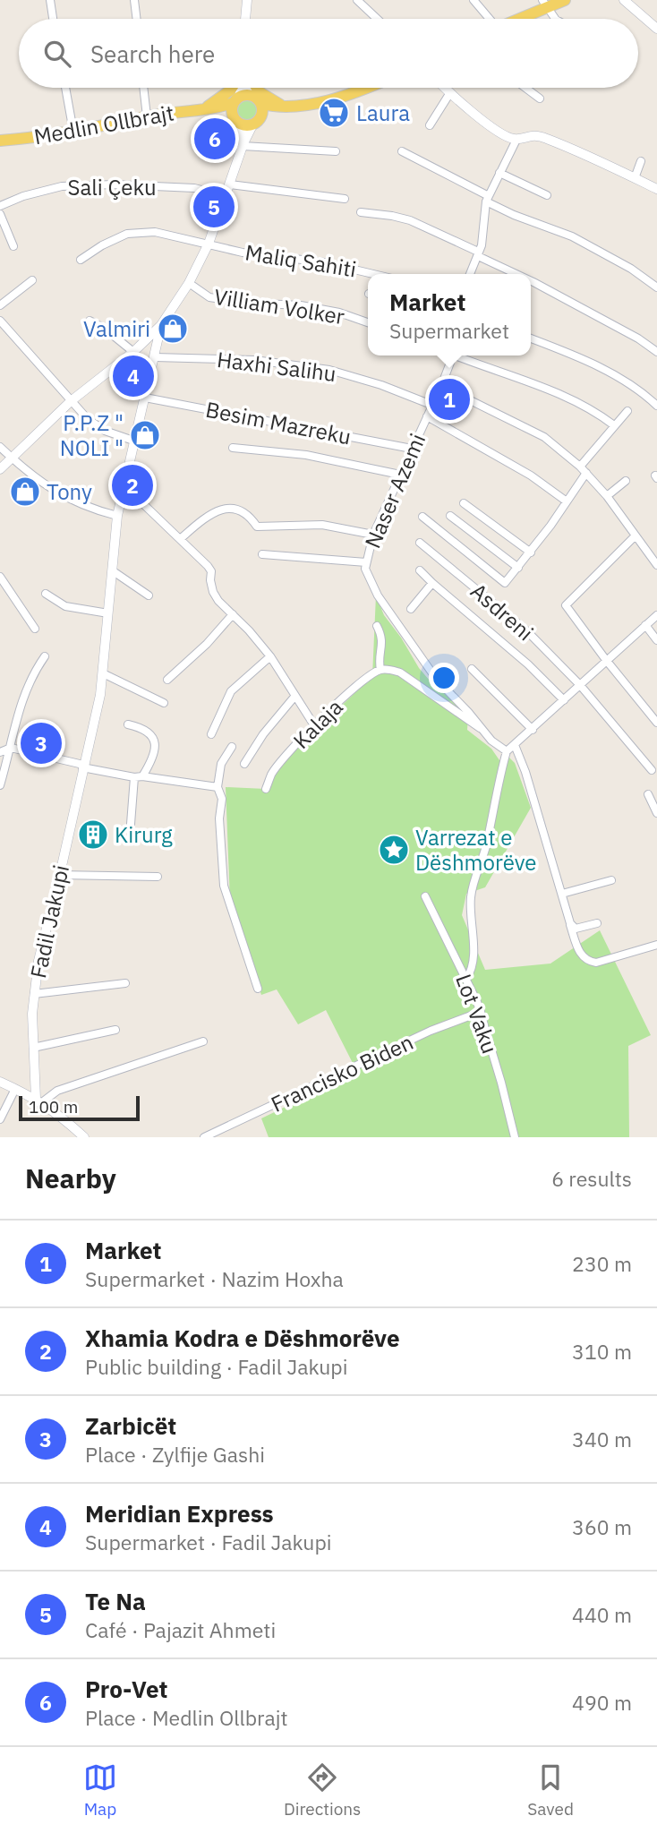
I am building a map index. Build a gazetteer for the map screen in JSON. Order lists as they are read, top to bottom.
{
  "streets": {
    "main road": ["Medlin Ollbrajt"],
    "street": [
      "Sali Çeku",
      "Maliq Sahiti",
      "Villiam Volker",
      "Haxhi Salihu",
      "Besim Mazreku",
      "Naser Azemi",
      "Asdreni",
      "Kalaja",
      "Fadil Jakupi",
      "Lot Vaku",
      "Francisko Biden"
    ]
  },
  "crossings": [
    ["Haxhi Salihu", "Naser Azemi"],
    ["Haxhi Salihu", "Fadil Jakupi"],
    ["Besim Mazreku", "Naser Azemi"],
    ["Besim Mazreku", "Fadil Jakupi"],
    ["Lot Vaku", "Francisko Biden"]
  ],
  "places": {
    "supermarket": ["Laura"],
    "shop": ["Valmiri", "P.P.Z \" NOLI \"", "Tony"],
    "building": ["Kirurg"],
    "place": ["Varrezat e Dëshmorëve"]
  },
  "scale_bar": "100 m",
  "page": {
    "search": "Search here",
    "pins": [
      "6",
      "5",
      "4",
      "1",
      "2",
      "3"
    ],
    "popup": ["Market", "Supermarket"],
    "scale": "100 m",
    "heading": ["Nearby", "6 results"],
    "list": [
      {
        "mark": "1",
        "name": "Market",
        "note": "Supermarket · Nazim Hoxha",
        "value": "230 m"
      },
      {
        "mark": "2",
        "name": "Xhamia Kodra e Dëshmorëve",
        "note": "Public building · Fadil Jakupi",
        "value": "310 m"
      },
      {
        "mark": "3",
        "name": "Zarbicët",
        "note": "Place · Zylfije Gashi",
        "value": "340 m"
      },
      {
        "mark": "4",
        "name": "Meridian Express",
        "note": "Supermarket · Fadil Jakupi",
        "value": "360 m"
      },
      {
        "mark": "5",
        "name": "Te Na",
        "note": "Café · Pajazit Ahmeti",
        "value": "440 m"
      },
      {
        "mark": "6",
        "name": "Pro-Vet",
        "note": "Place · Medlin Ollbrajt",
        "value": "490 m"
      }
    ],
    "nav": ["Map", "Directions", "Saved"]
  }
}
